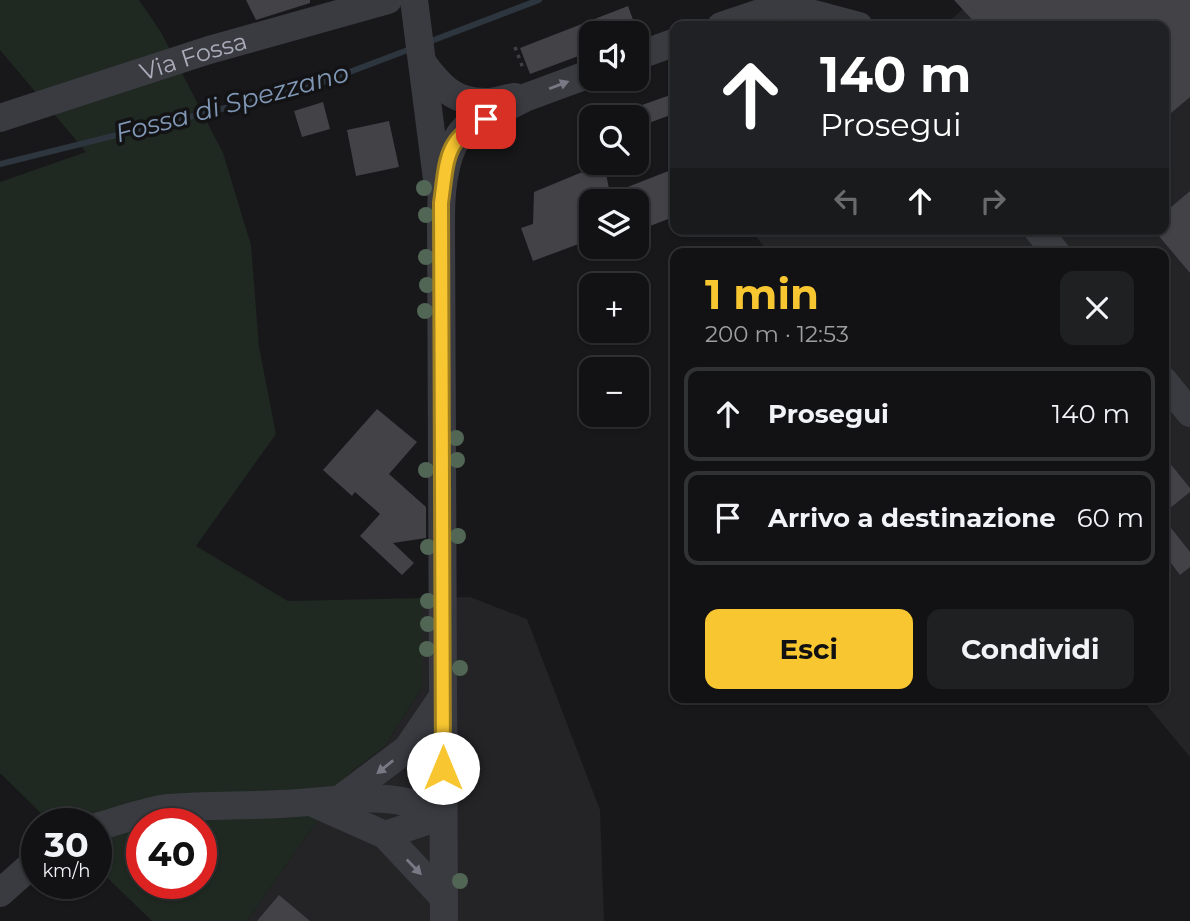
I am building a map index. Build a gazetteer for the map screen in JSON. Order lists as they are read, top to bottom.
{
  "streets": {
    "street": ["Via Fossa"]
  },
  "water": ["Fossa di Spezzano"],
  "page": {
    "map_buttons": ["+", "−"],
    "turn": ["140 m", "Prosegui"],
    "heading": ["1 min", "200 m · 12:53"],
    "list": [
      {
        "name": "Prosegui",
        "value": "140 m"
      },
      {
        "name": "Arrivo a destinazione",
        "value": "60 m"
      }
    ],
    "buttons": ["Esci", "Condividi"],
    "speed": "30 km/h",
    "limit": "40"
  }
}
